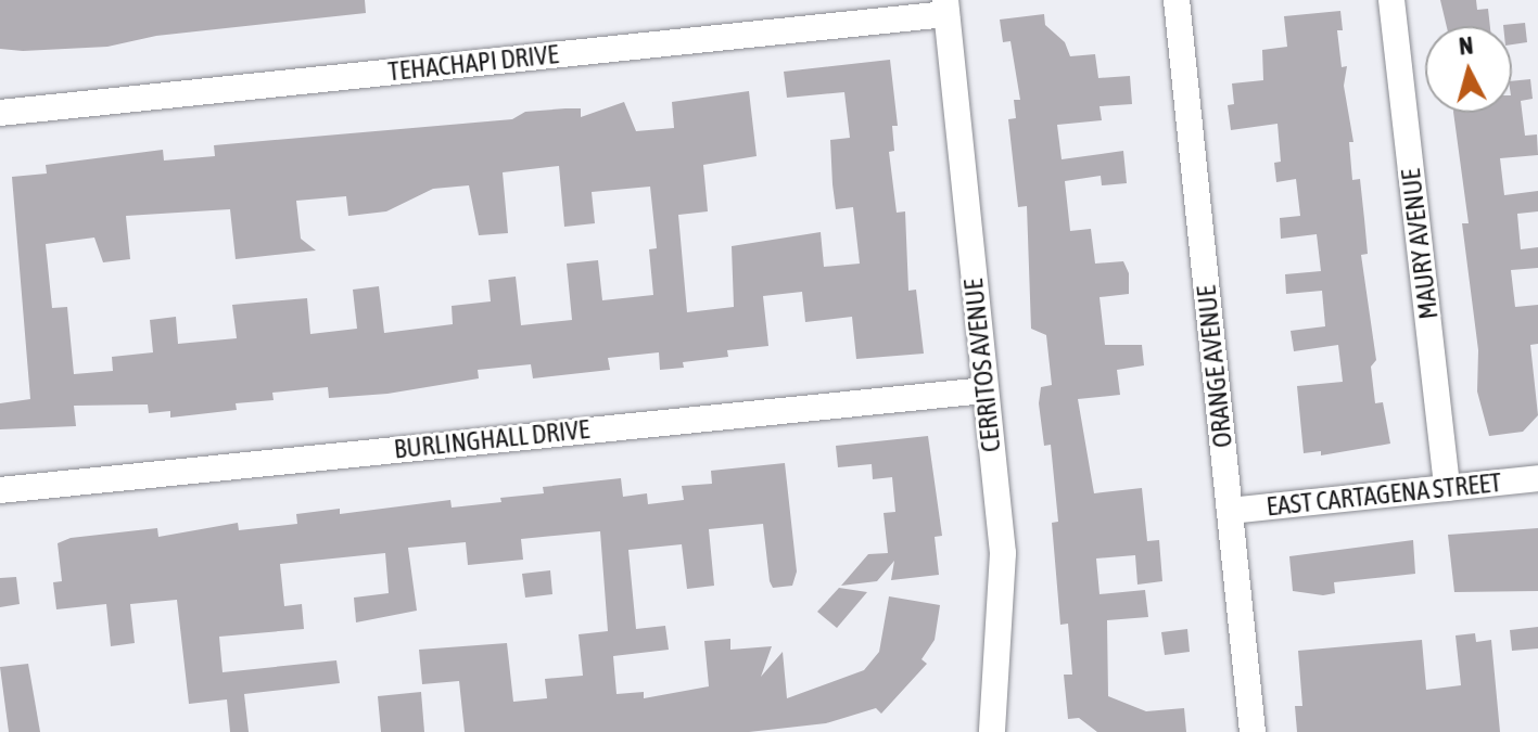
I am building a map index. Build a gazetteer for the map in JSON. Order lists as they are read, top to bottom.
{
  "streets": {
    "street": [
      "TEHACHAPI DRIVE",
      "MAURY AVENUE",
      "CERRITOS AVENUE",
      "ORANGE AVENUE",
      "BURLINGHALL DRIVE",
      "EAST CARTAGENA STREET"
    ]
  },
  "crossings": [
    ["TEHACHAPI DRIVE", "CERRITOS AVENUE"],
    ["MAURY AVENUE", "EAST CARTAGENA STREET"],
    ["CERRITOS AVENUE", "BURLINGHALL DRIVE"],
    ["ORANGE AVENUE", "EAST CARTAGENA STREET"]
  ],
  "north": "top"
}
